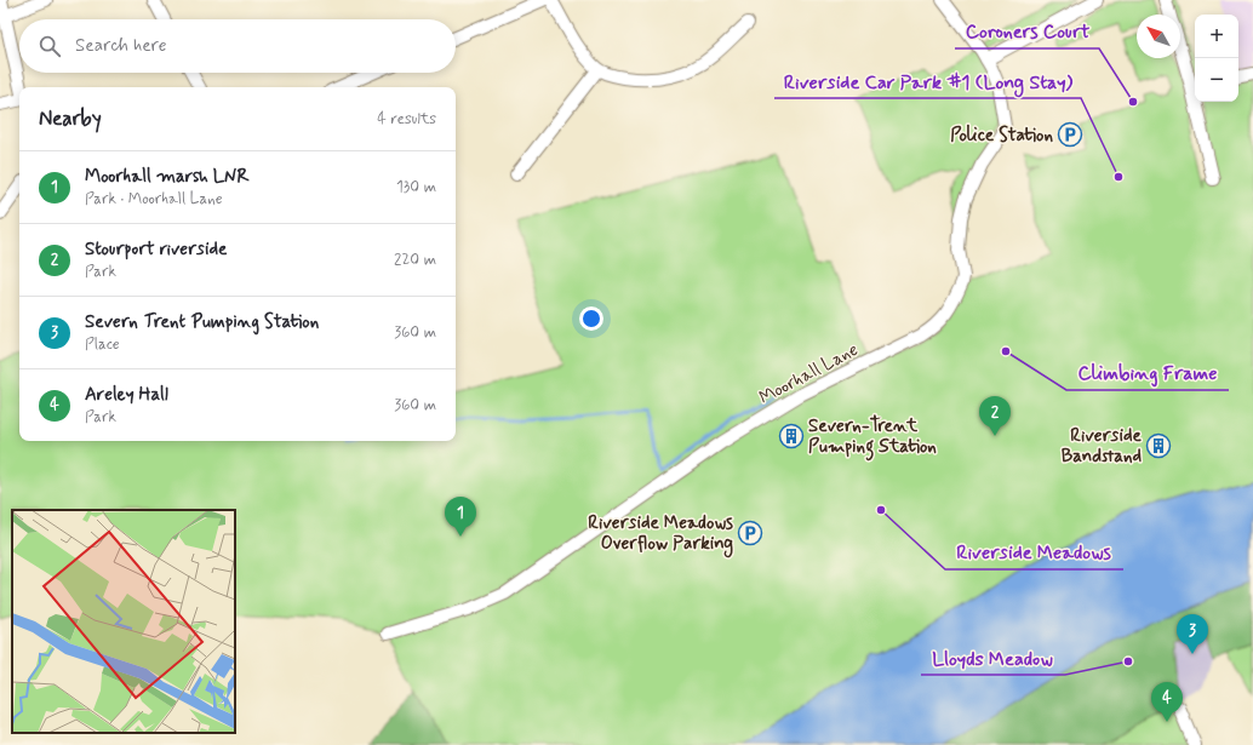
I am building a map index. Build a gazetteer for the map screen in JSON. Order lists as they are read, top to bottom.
{
  "streets": {
    "street": ["Moorhall Lane"]
  },
  "places": {
    "other": [
      "Coroners Court",
      "Riverside Car Park #1 (Long Stay)",
      "Climbing Frame",
      "Riverside Meadows",
      "Lloyds Meadow"
    ],
    "parking": ["Police Station", "Riverside Meadows Overflow Parking"],
    "building": ["Severn-Trent Pumping Station", "Riverside Bandstand"]
  },
  "north": "top left",
  "page": {
    "map_buttons": ["+", "−"],
    "search": "Search here",
    "heading": ["Nearby", "4 results"],
    "list": [
      {
        "mark": "1",
        "name": "Moorhall marsh LNR",
        "note": "Park · Moorhall Lane",
        "value": "130 m"
      },
      {
        "mark": "2",
        "name": "Stourport riverside",
        "note": "Park",
        "value": "220 m"
      },
      {
        "mark": "3",
        "name": "Severn Trent Pumping Station",
        "note": "Place",
        "value": "360 m"
      },
      {
        "mark": "4",
        "name": "Areley Hall",
        "note": "Park",
        "value": "360 m"
      }
    ],
    "pins": [
      "2",
      "1",
      "3",
      "4"
    ]
  }
}
